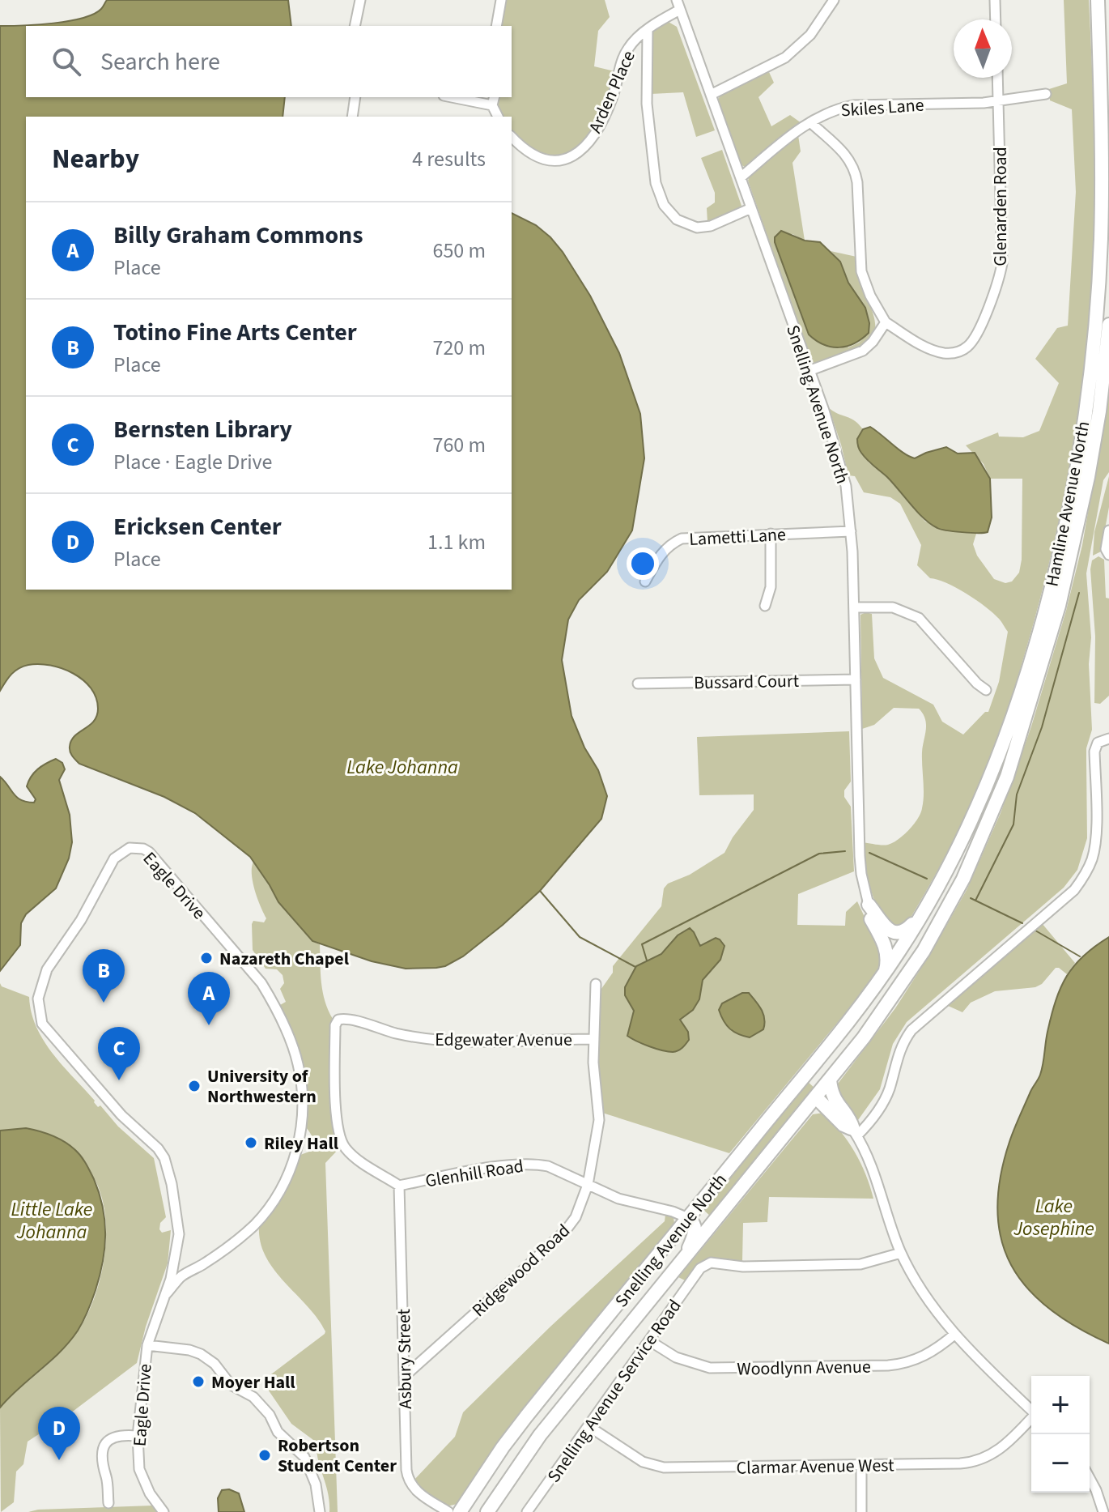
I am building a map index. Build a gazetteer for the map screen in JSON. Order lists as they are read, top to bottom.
{
  "streets": {
    "highway": ["Snelling Avenue North", "Hamline Avenue North"],
    "street": [
      "Arden Place",
      "Skiles Lane",
      "Glenarden Road",
      "Lametti Lane",
      "Bussard Court",
      "Eagle Drive",
      "Edgewater Avenue",
      "Glenhill Road",
      "Ridgewood Road",
      "Asbury Street",
      "Woodlynn Avenue",
      "Snelling Avenue Service Road",
      "Clarmar Avenue West"
    ]
  },
  "crossings": [
    ["Arden Place", "Snelling Avenue North"],
    ["Skiles Lane", "Glenarden Road"],
    ["Skiles Lane", "Snelling Avenue North"],
    ["Snelling Avenue North", "Hamline Avenue North"],
    ["Snelling Avenue North", "Lametti Lane"],
    ["Snelling Avenue North", "Bussard Court"],
    ["Snelling Avenue North", "Glenhill Road"],
    ["Edgewater Avenue", "Glenhill Road"],
    ["Edgewater Avenue", "Ridgewood Road"],
    ["Edgewater Avenue", "Asbury Street"],
    ["Glenhill Road", "Ridgewood Road"],
    ["Glenhill Road", "Asbury Street"],
    ["Ridgewood Road", "Asbury Street"],
    ["Woodlynn Avenue", "Snelling Avenue Service Road"],
    ["Snelling Avenue Service Road", "Clarmar Avenue West"]
  ],
  "water": ["Lake Johanna", "Lake Josephine", "Little Lake Johanna"],
  "places": [
    "Nazareth Chapel",
    "University of Northwestern",
    "Riley Hall",
    "Moyer Hall",
    "Robertson Student Center"
  ],
  "north": "top",
  "page": {
    "search": "Search here",
    "heading": ["Nearby", "4 results"],
    "list": [
      {
        "mark": "A",
        "name": "Billy Graham Commons",
        "note": "Place",
        "value": "650 m"
      },
      {
        "mark": "B",
        "name": "Totino Fine Arts Center",
        "note": "Place",
        "value": "720 m"
      },
      {
        "mark": "C",
        "name": "Bernsten Library",
        "note": "Place · Eagle Drive",
        "value": "760 m"
      },
      {
        "mark": "D",
        "name": "Ericksen Center",
        "note": "Place",
        "value": "1.1 km"
      }
    ],
    "pins": [
      "B",
      "A",
      "C",
      "D"
    ],
    "map_buttons": ["+", "−"]
  }
}
